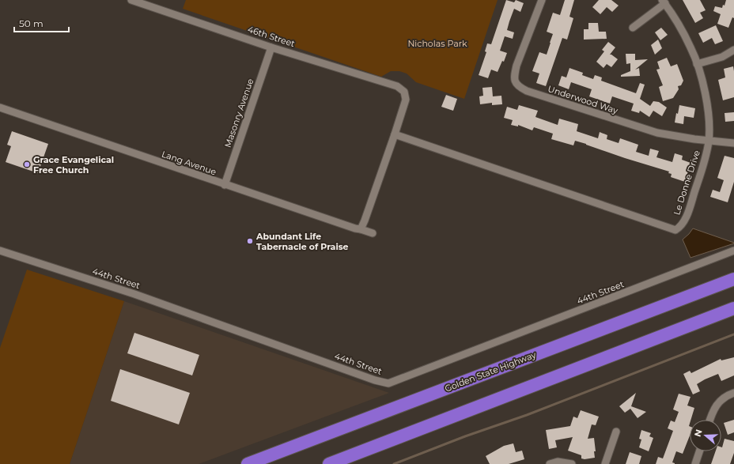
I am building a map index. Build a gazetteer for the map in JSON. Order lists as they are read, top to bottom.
{
  "streets": {
    "highway": ["Golden State Highway"],
    "street": [
      "46th Street",
      "Underwood Way",
      "Masonry Avenue",
      "Lang Avenue",
      "Le Donne Drive",
      "44th Street"
    ]
  },
  "crossings": [
    ["46th Street", "Masonry Avenue"],
    ["46th Street", "Le Donne Drive"],
    ["Underwood Way", "Le Donne Drive"],
    ["Masonry Avenue", "Lang Avenue"]
  ],
  "parks": ["Nicholas Park"],
  "places": ["Grace Evangelical Free Church", "Abundant Life Tabernacle of Praise"],
  "scale_bar": "50 m",
  "north": "left"
}
